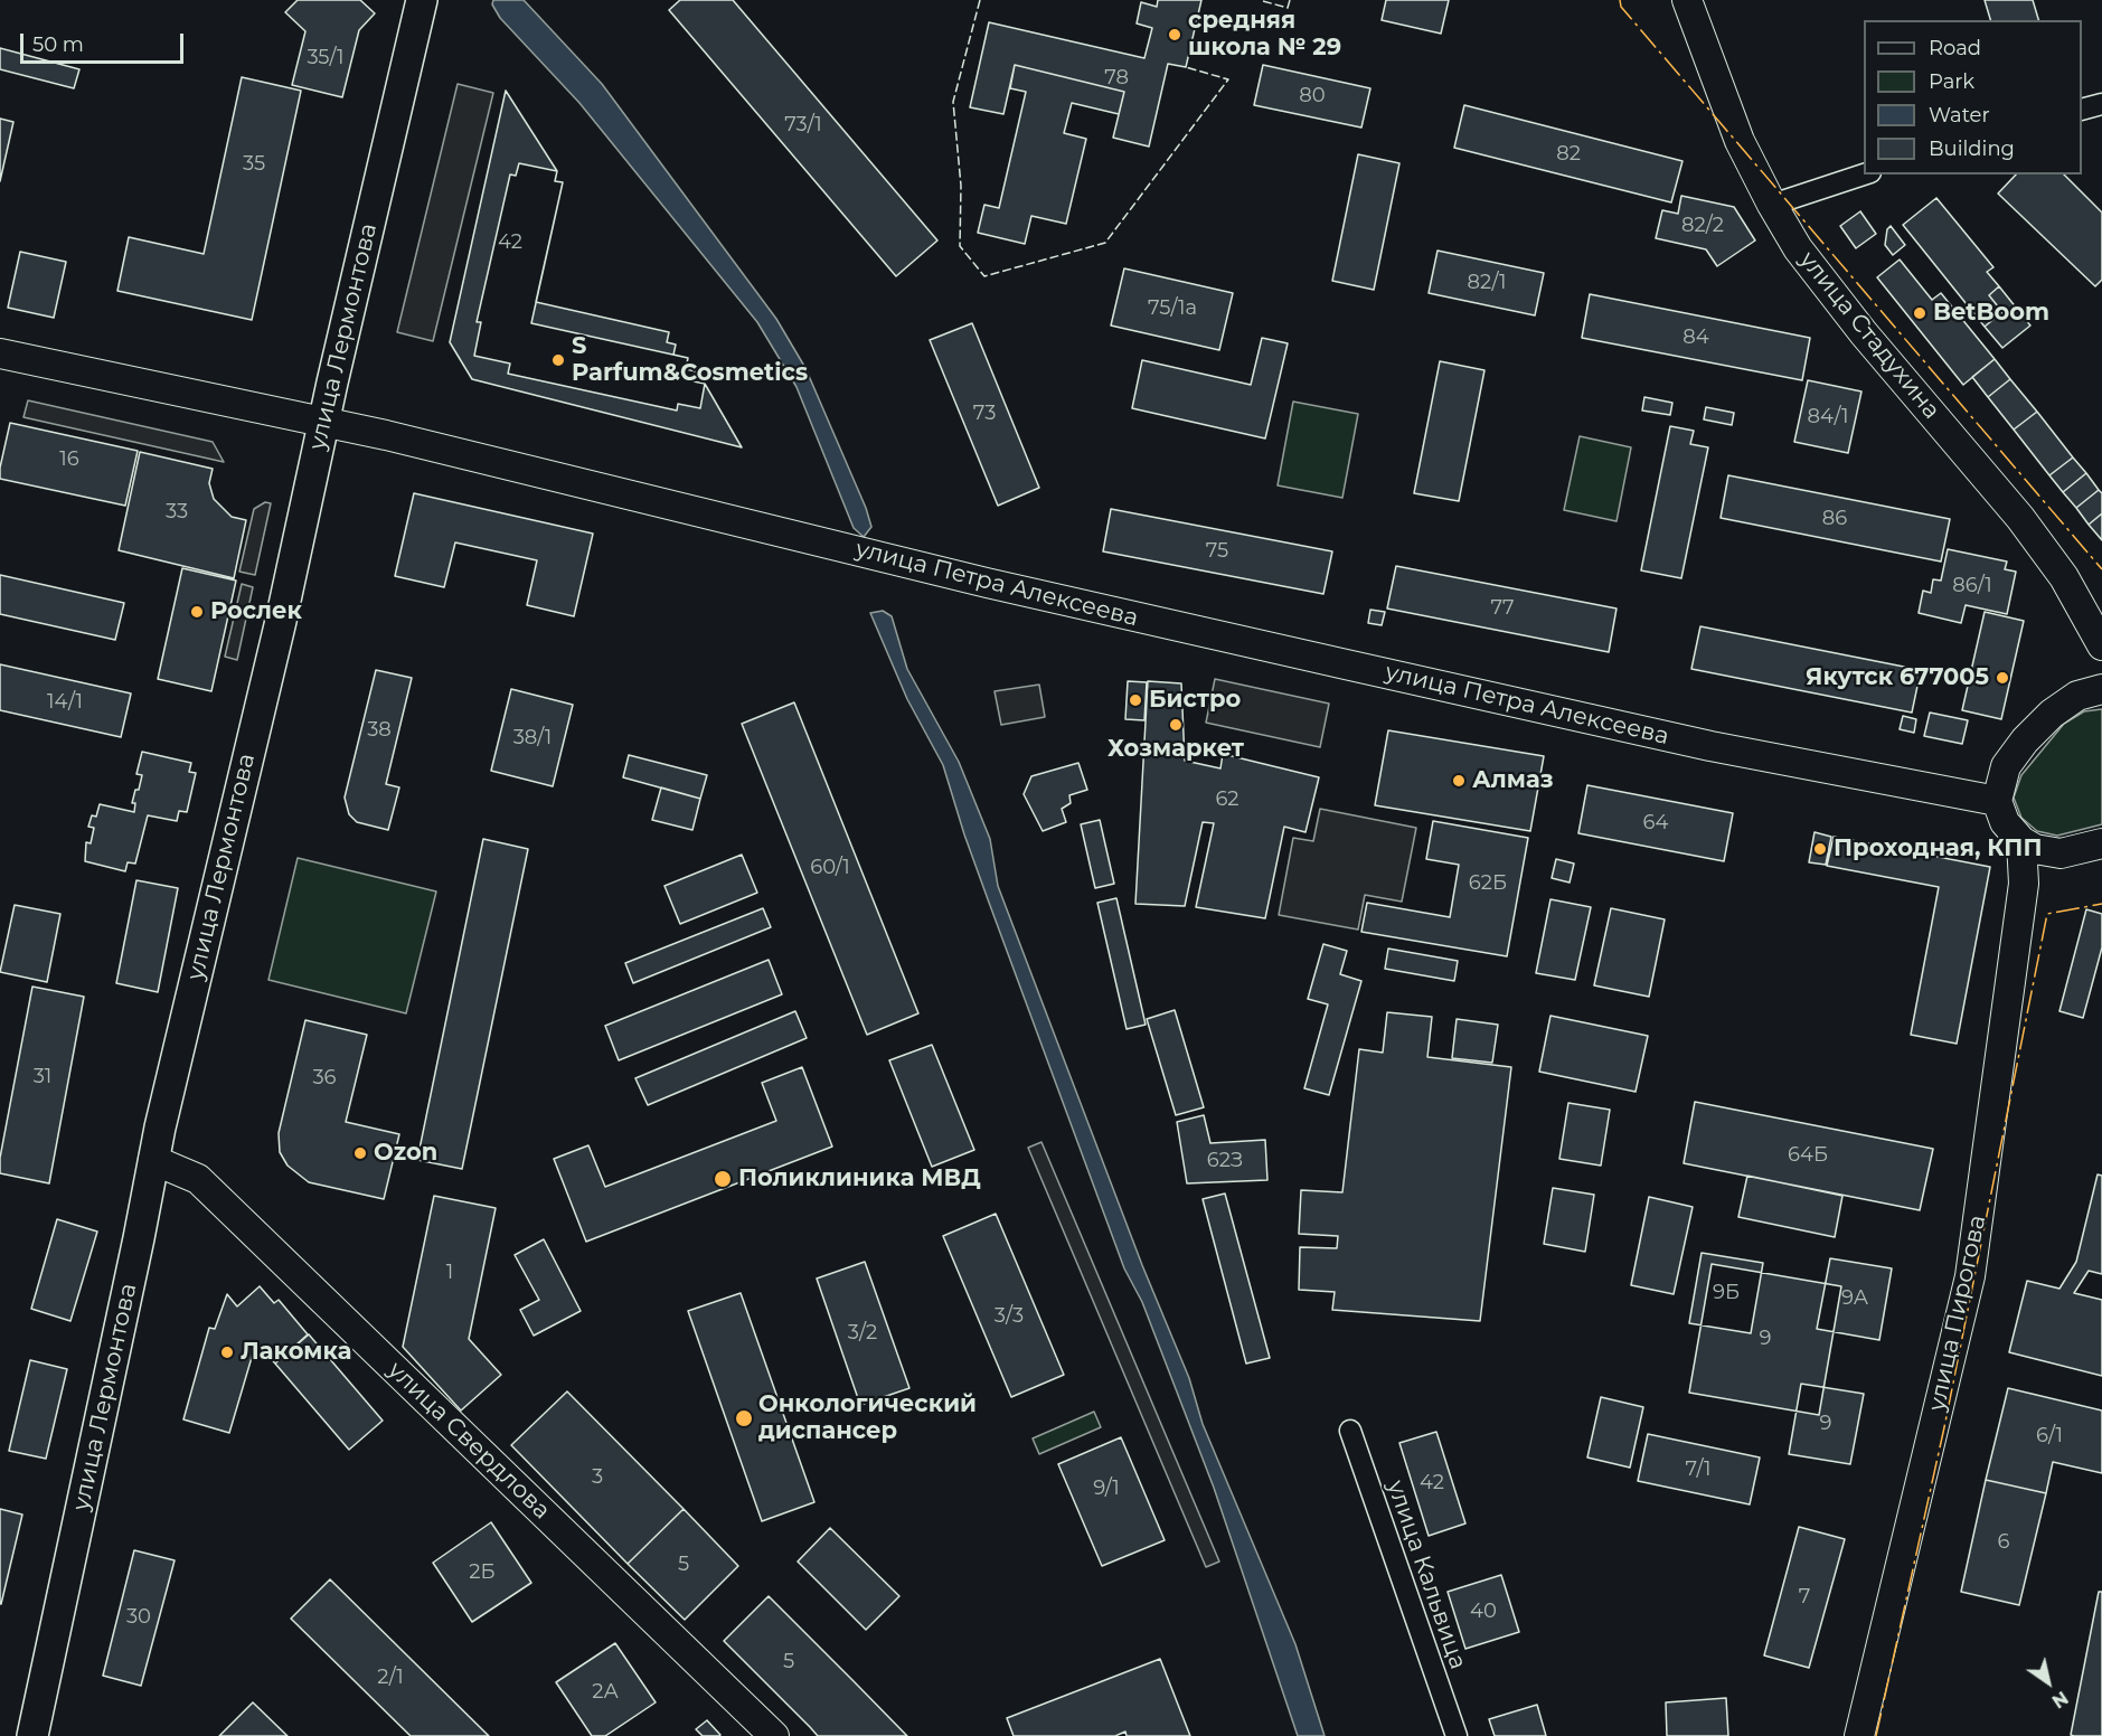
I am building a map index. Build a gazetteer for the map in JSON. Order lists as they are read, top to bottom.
{
  "streets": {
    "main road": ["улица Лермонтова"],
    "street": [
      "улица Стадухина",
      "улица Петра Алексеева",
      "улица Пирогова",
      "улица Свердлова",
      "улица Кальвица"
    ]
  },
  "crossings": [
    ["улица Стадухина", "улица Петра Алексеева"],
    ["улица Лермонтова", "улица Петра Алексеева"],
    ["улица Лермонтова", "улица Свердлова"]
  ],
  "places": [
    "средняя школа № 29",
    "BetBoom",
    "S Parfum&Cosmetics",
    "Рослек",
    "Якутск 677005",
    "Бистро",
    "Хозмаркет",
    "Алмаз",
    "Проходная, КПП",
    "Ozon",
    "Поликлиника МВД",
    "Лакомка",
    "Онкологический диспансер"
  ],
  "house_numbers": [
    "35/1",
    "78",
    "80",
    "73/1",
    "82",
    "35",
    "82/2",
    "42",
    "82/1",
    "75/1а",
    "84",
    "73",
    "84/1",
    "16",
    "33",
    "86",
    "75",
    "86/1",
    "77",
    "14/1",
    "38",
    "38/1",
    "62",
    "64",
    "60/1",
    "62Б",
    "31",
    "36",
    "64Б",
    "62З",
    "1",
    "9Б",
    "9А",
    "3/3",
    "3/2",
    "9",
    "9",
    "6/1",
    "7/1",
    "3",
    "42",
    "9/1",
    "6",
    "5",
    "2Б",
    "7",
    "40",
    "30",
    "5",
    "2/1",
    "2А"
  ],
  "legend": [
    "Road",
    "Park",
    "Water",
    "Building"
  ],
  "scale_bar": "50 m",
  "north": "bottom right"
}
